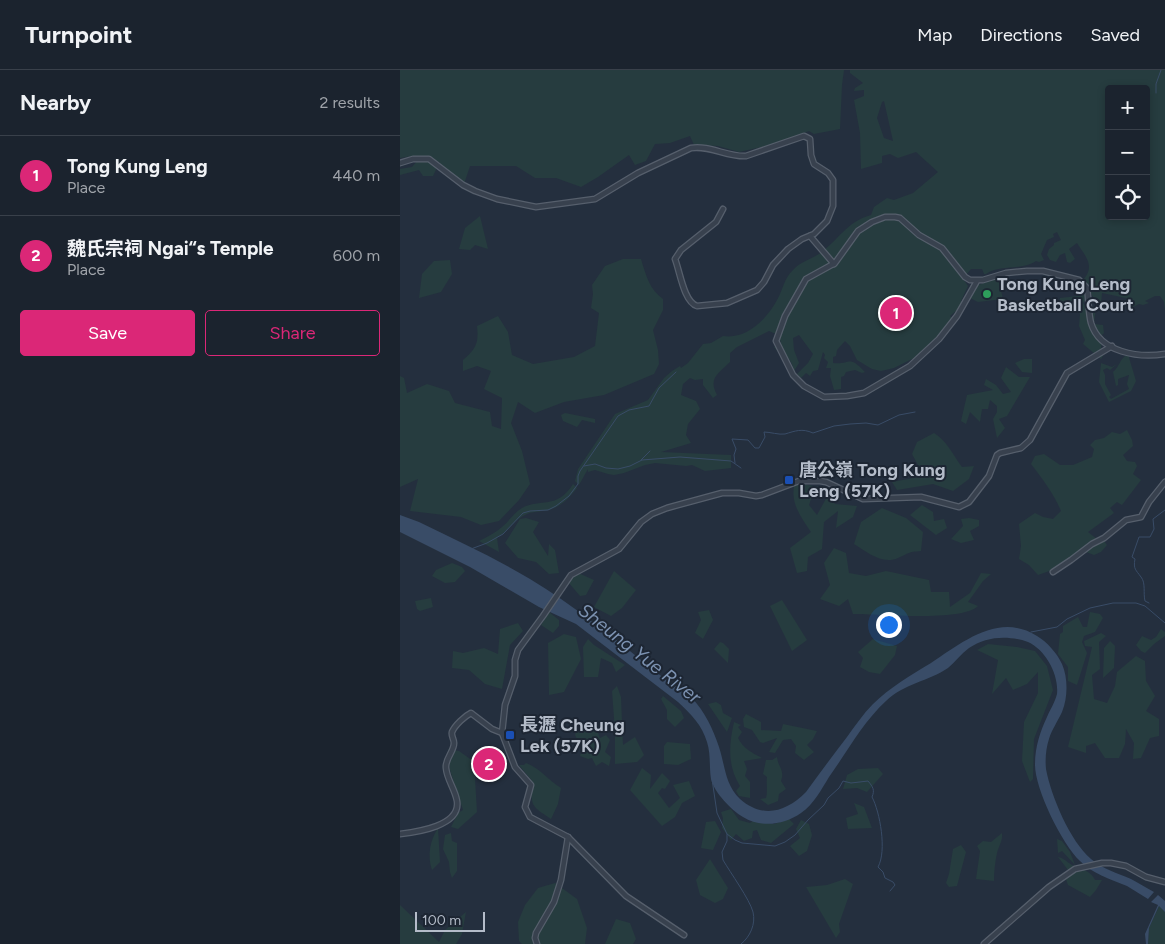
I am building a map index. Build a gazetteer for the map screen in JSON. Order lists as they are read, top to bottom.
{
  "water": ["Sheung Yue River"],
  "places": {
    "other": ["Tong Kung Leng Basketball Court"],
    "transit": ["唐公嶺 Tong Kung Leng (57K)", "長瀝 Cheung Lek (57K)"]
  },
  "scale_bar": "100 m",
  "page": {
    "header": "Turnpoint",
    "nav": ["Map", "Directions", "Saved"],
    "heading": ["Nearby", "2 results"],
    "map_buttons": ["+", "−"],
    "list": [
      {
        "mark": "1",
        "name": "Tong Kung Leng",
        "note": "Place",
        "value": "440 m"
      },
      {
        "mark": "2",
        "name": "魏氏宗祠 Ngai“s Temple",
        "note": "Place",
        "value": "600 m"
      }
    ],
    "buttons": ["Save", "Share"],
    "pins": ["1", "2"],
    "scale": "100 m"
  }
}
